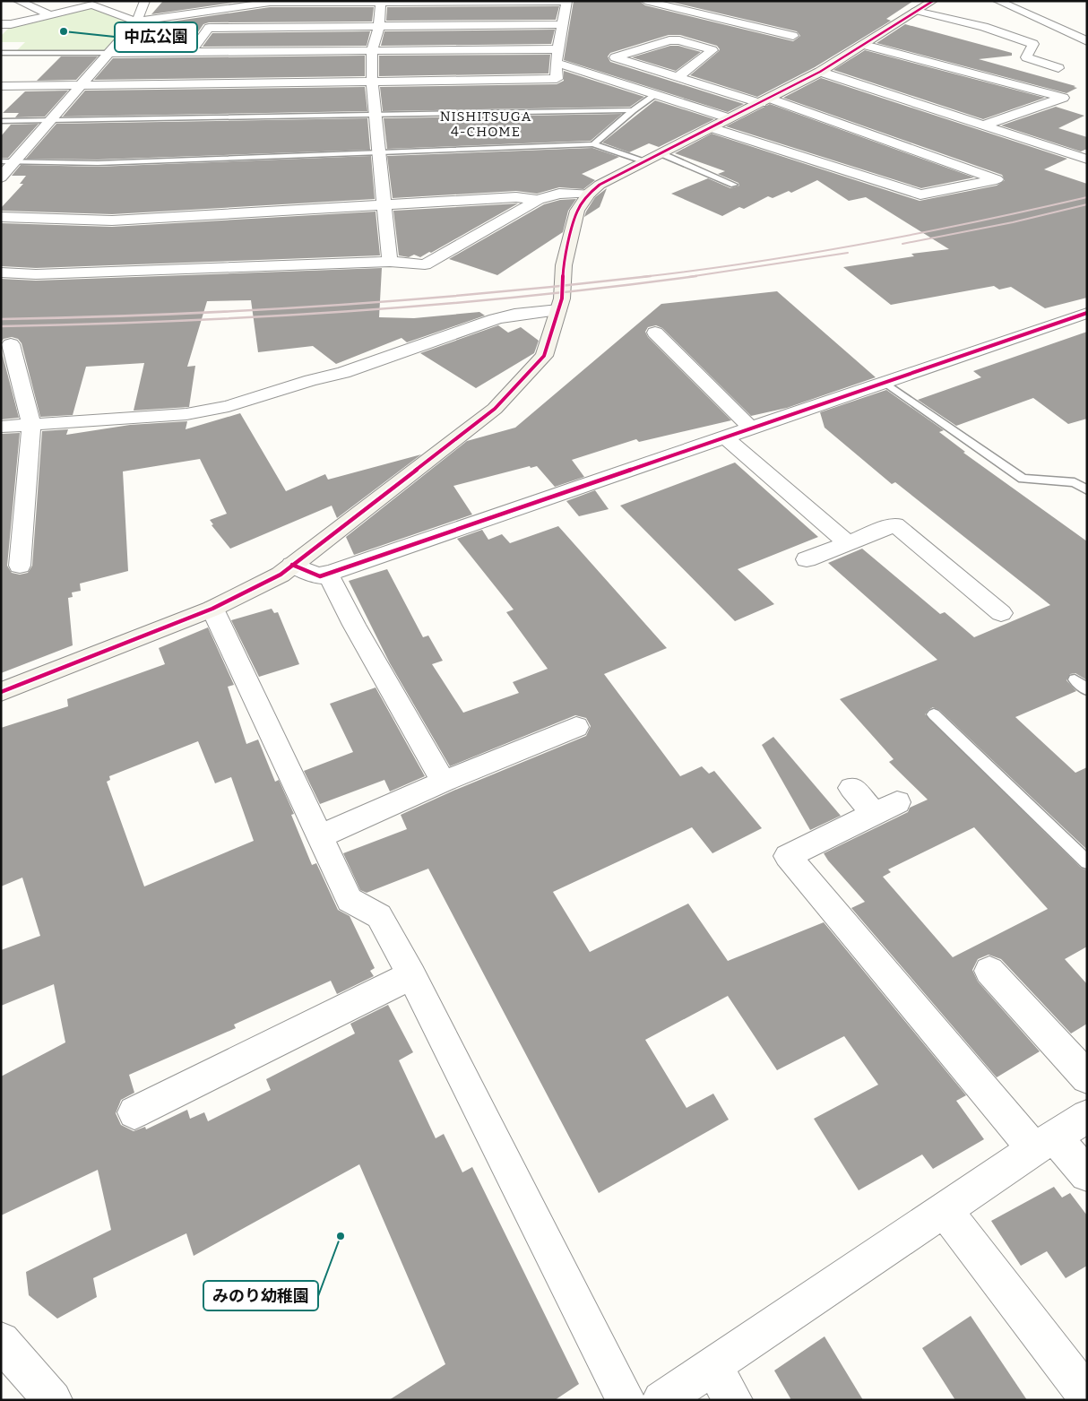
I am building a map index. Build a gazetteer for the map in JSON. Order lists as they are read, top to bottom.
{
  "districts": ["NISHITSUGA 4-CHOME"],
  "places": ["中広公園", "みのり幼稚園"]
}
